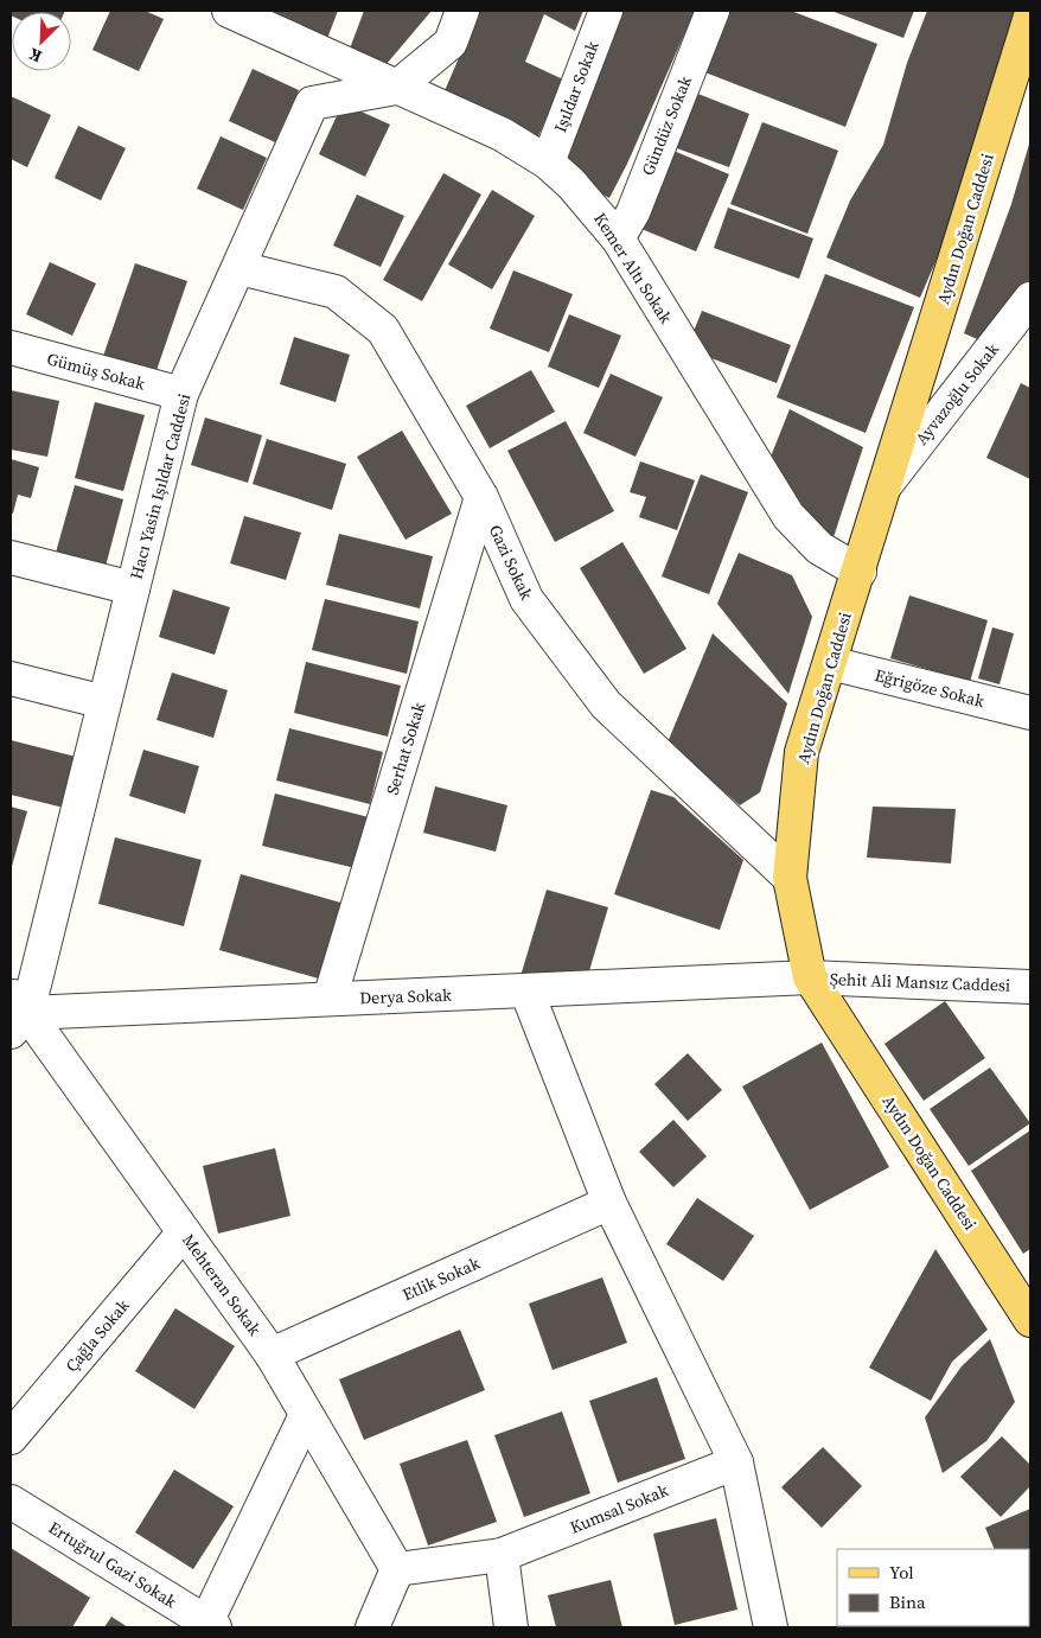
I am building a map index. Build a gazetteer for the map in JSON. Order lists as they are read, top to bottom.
{
  "streets": {
    "main road": ["Aydın Doğan Caddesi"],
    "street": [
      "Işıldar Sokak",
      "Gündüz Sokak",
      "Kemer Altı Sokak",
      "Gümüş Sokak",
      "Ayvazoğlu Sokak",
      "Hacı Yasin Işıldar Caddesi",
      "Gazi Sokak",
      "Eğrigöze Sokak",
      "Serhat Sokak",
      "Şehit Ali Mansız Caddesi",
      "Derya Sokak",
      "Etlik Sokak",
      "Mehteran Sokak",
      "Çağla Sokak",
      "Kumsal Sokak",
      "Ertuğrul Gazi Sokak"
    ]
  },
  "crossings": [
    ["Işıldar Sokak", "Kemer Altı Sokak"],
    ["Gündüz Sokak", "Kemer Altı Sokak"],
    ["Aydın Doğan Caddesi", "Kemer Altı Sokak"],
    ["Aydın Doğan Caddesi", "Ayvazoğlu Sokak"],
    ["Aydın Doğan Caddesi", "Gazi Sokak"],
    ["Aydın Doğan Caddesi", "Eğrigöze Sokak"],
    ["Aydın Doğan Caddesi", "Şehit Ali Mansız Caddesi"],
    ["Aydın Doğan Caddesi", "Derya Sokak"],
    ["Kemer Altı Sokak", "Hacı Yasin Işıldar Caddesi"],
    ["Gümüş Sokak", "Hacı Yasin Işıldar Caddesi"],
    ["Hacı Yasin Işıldar Caddesi", "Gazi Sokak"],
    ["Hacı Yasin Işıldar Caddesi", "Derya Sokak"],
    ["Hacı Yasin Işıldar Caddesi", "Mehteran Sokak"],
    ["Gazi Sokak", "Serhat Sokak"],
    ["Serhat Sokak", "Derya Sokak"],
    ["Şehit Ali Mansız Caddesi", "Derya Sokak"],
    ["Derya Sokak", "Mehteran Sokak"],
    ["Etlik Sokak", "Mehteran Sokak"],
    ["Mehteran Sokak", "Çağla Sokak"],
    ["Mehteran Sokak", "Kumsal Sokak"]
  ],
  "legend": ["Yol", "Bina"],
  "north": "bottom left"
}
